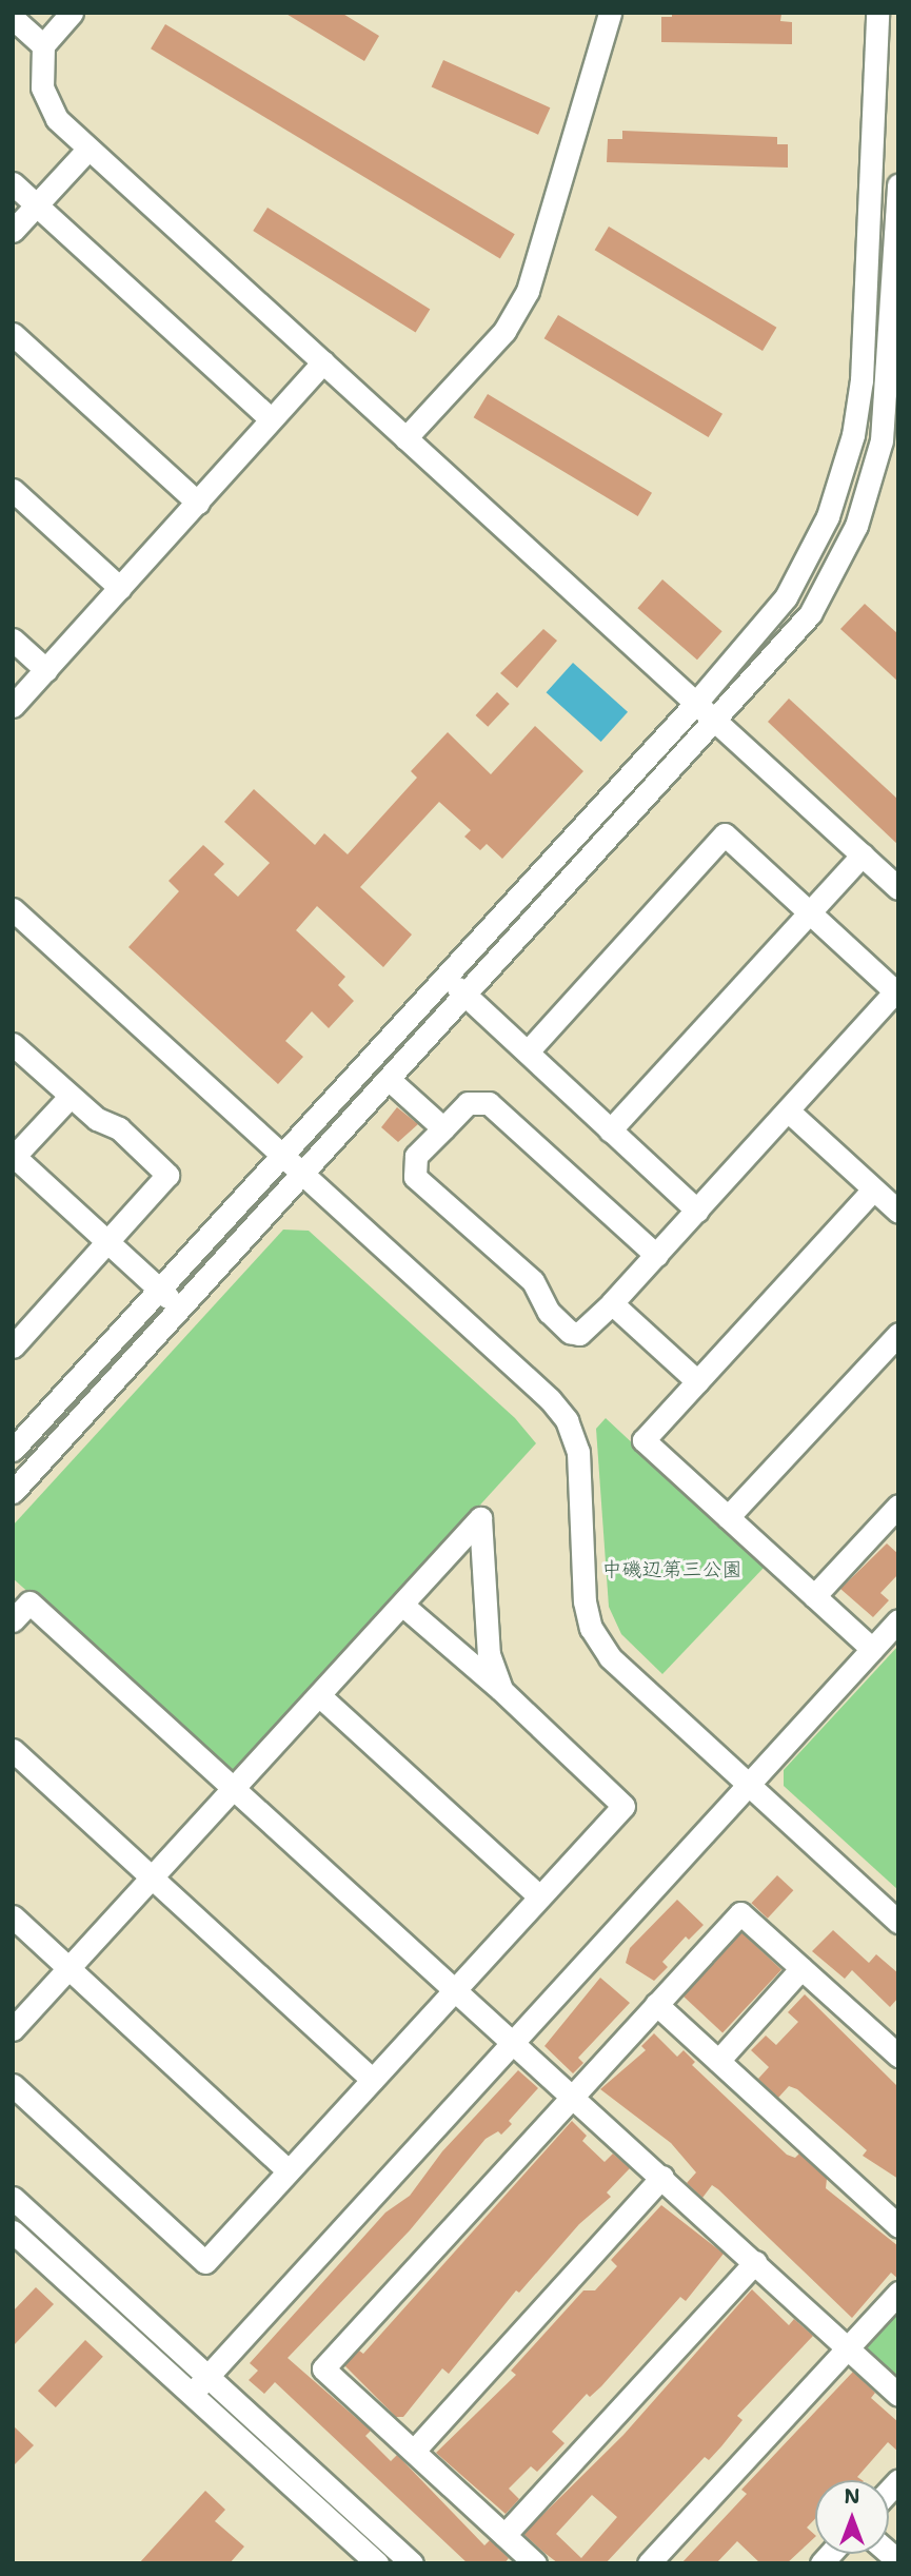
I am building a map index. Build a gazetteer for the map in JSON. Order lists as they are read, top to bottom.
{
  "parks": ["中磯辺第三公園"],
  "north": "top"
}
